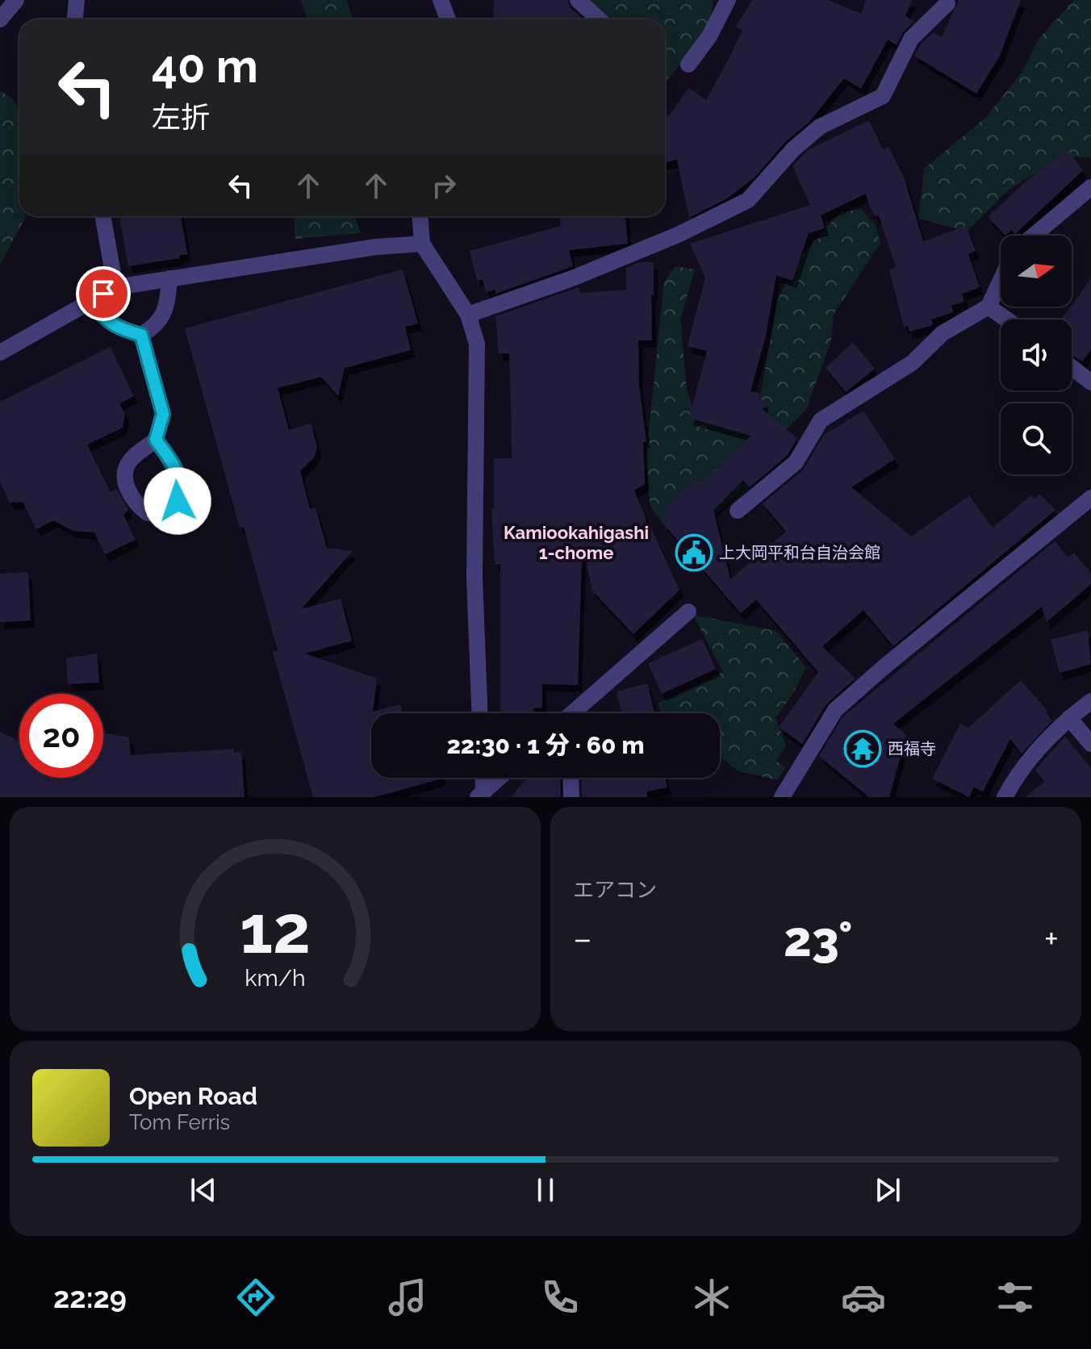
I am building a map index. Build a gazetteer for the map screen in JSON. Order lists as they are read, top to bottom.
{
  "districts": ["Kamiookahigashi 1-chome"],
  "places": {
    "public building": ["上大岡平和台自治会館"],
    "temple": ["西福寺"]
  },
  "north": "right",
  "page": {
    "turn": ["40 m", "左折"],
    "limit": "20",
    "trip": "22:30 · 1 分 · 60 m",
    "tile": "エアコン",
    "heat": ["−", "23°", "+"],
    "song": ["Open Road", "Tom Ferris"],
    "tabs": "22:29",
    "gauge": ["12", "km/h"]
  }
}
